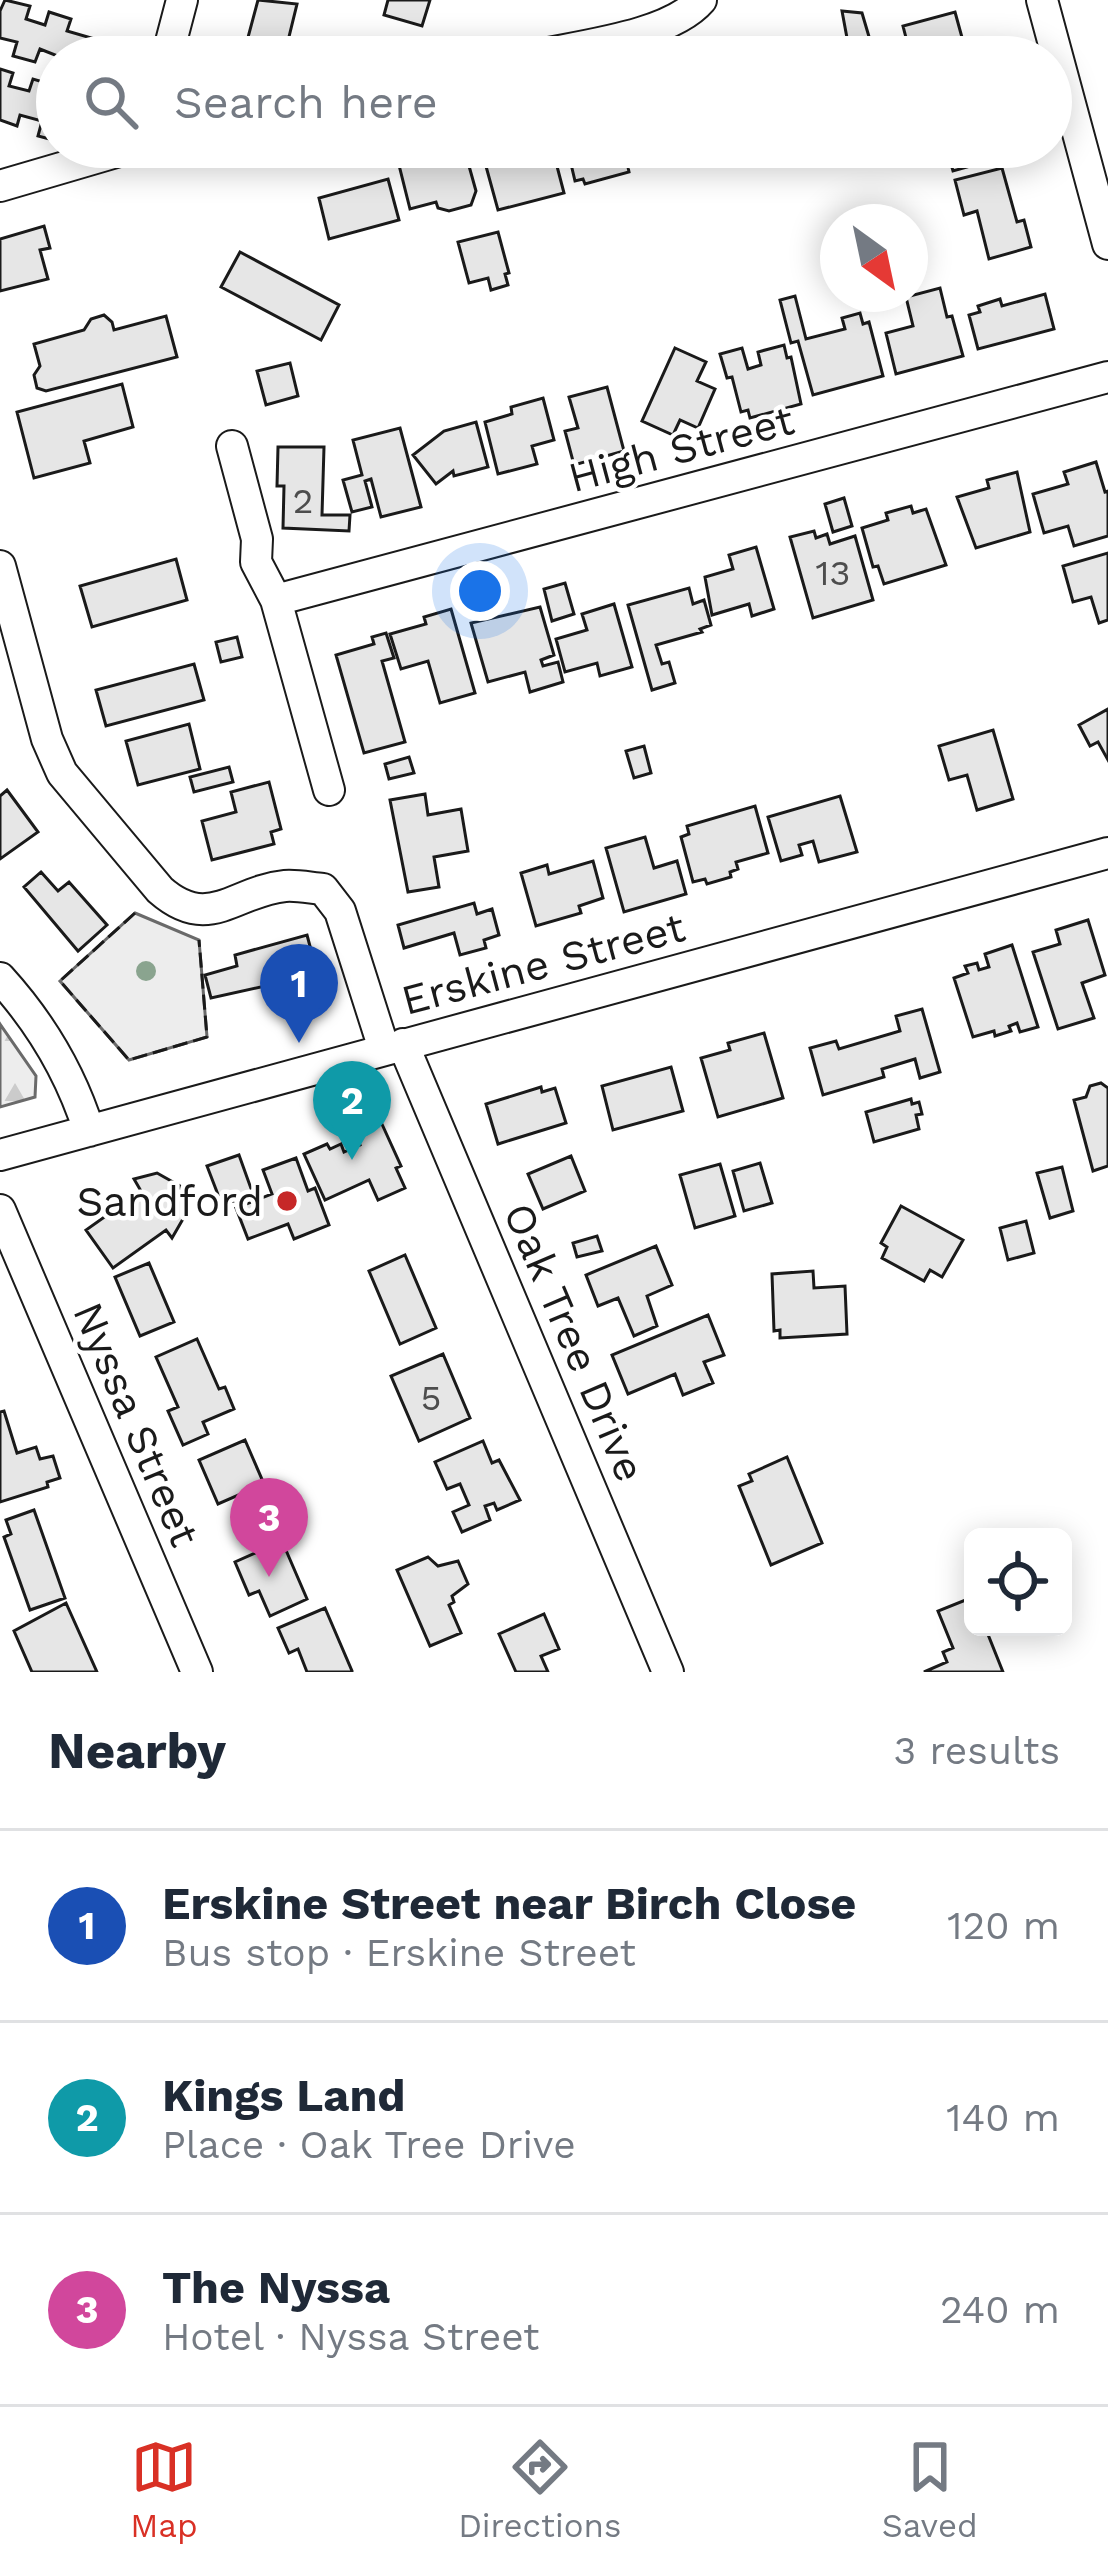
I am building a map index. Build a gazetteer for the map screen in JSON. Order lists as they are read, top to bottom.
{
  "streets": {
    "street": [
      "High Street",
      "Erskine Street",
      "Oak Tree Drive",
      "Nyssa Street"
    ]
  },
  "crossings": [
    ["Erskine Street", "Oak Tree Drive"]
  ],
  "places": ["Sandford"],
  "house_numbers": ["2", "13", "5"],
  "north": "bottom right",
  "page": {
    "search": "Search here",
    "pins": ["1", "2", "3"],
    "heading": ["Nearby", "3 results"],
    "list": [
      {
        "mark": "1",
        "name": "Erskine Street near Birch Close",
        "note": "Bus stop · Erskine Street",
        "value": "120 m"
      },
      {
        "mark": "2",
        "name": "Kings Land",
        "note": "Place · Oak Tree Drive",
        "value": "140 m"
      },
      {
        "mark": "3",
        "name": "The Nyssa",
        "note": "Hotel · Nyssa Street",
        "value": "240 m"
      }
    ],
    "nav": ["Map", "Directions", "Saved"]
  }
}
